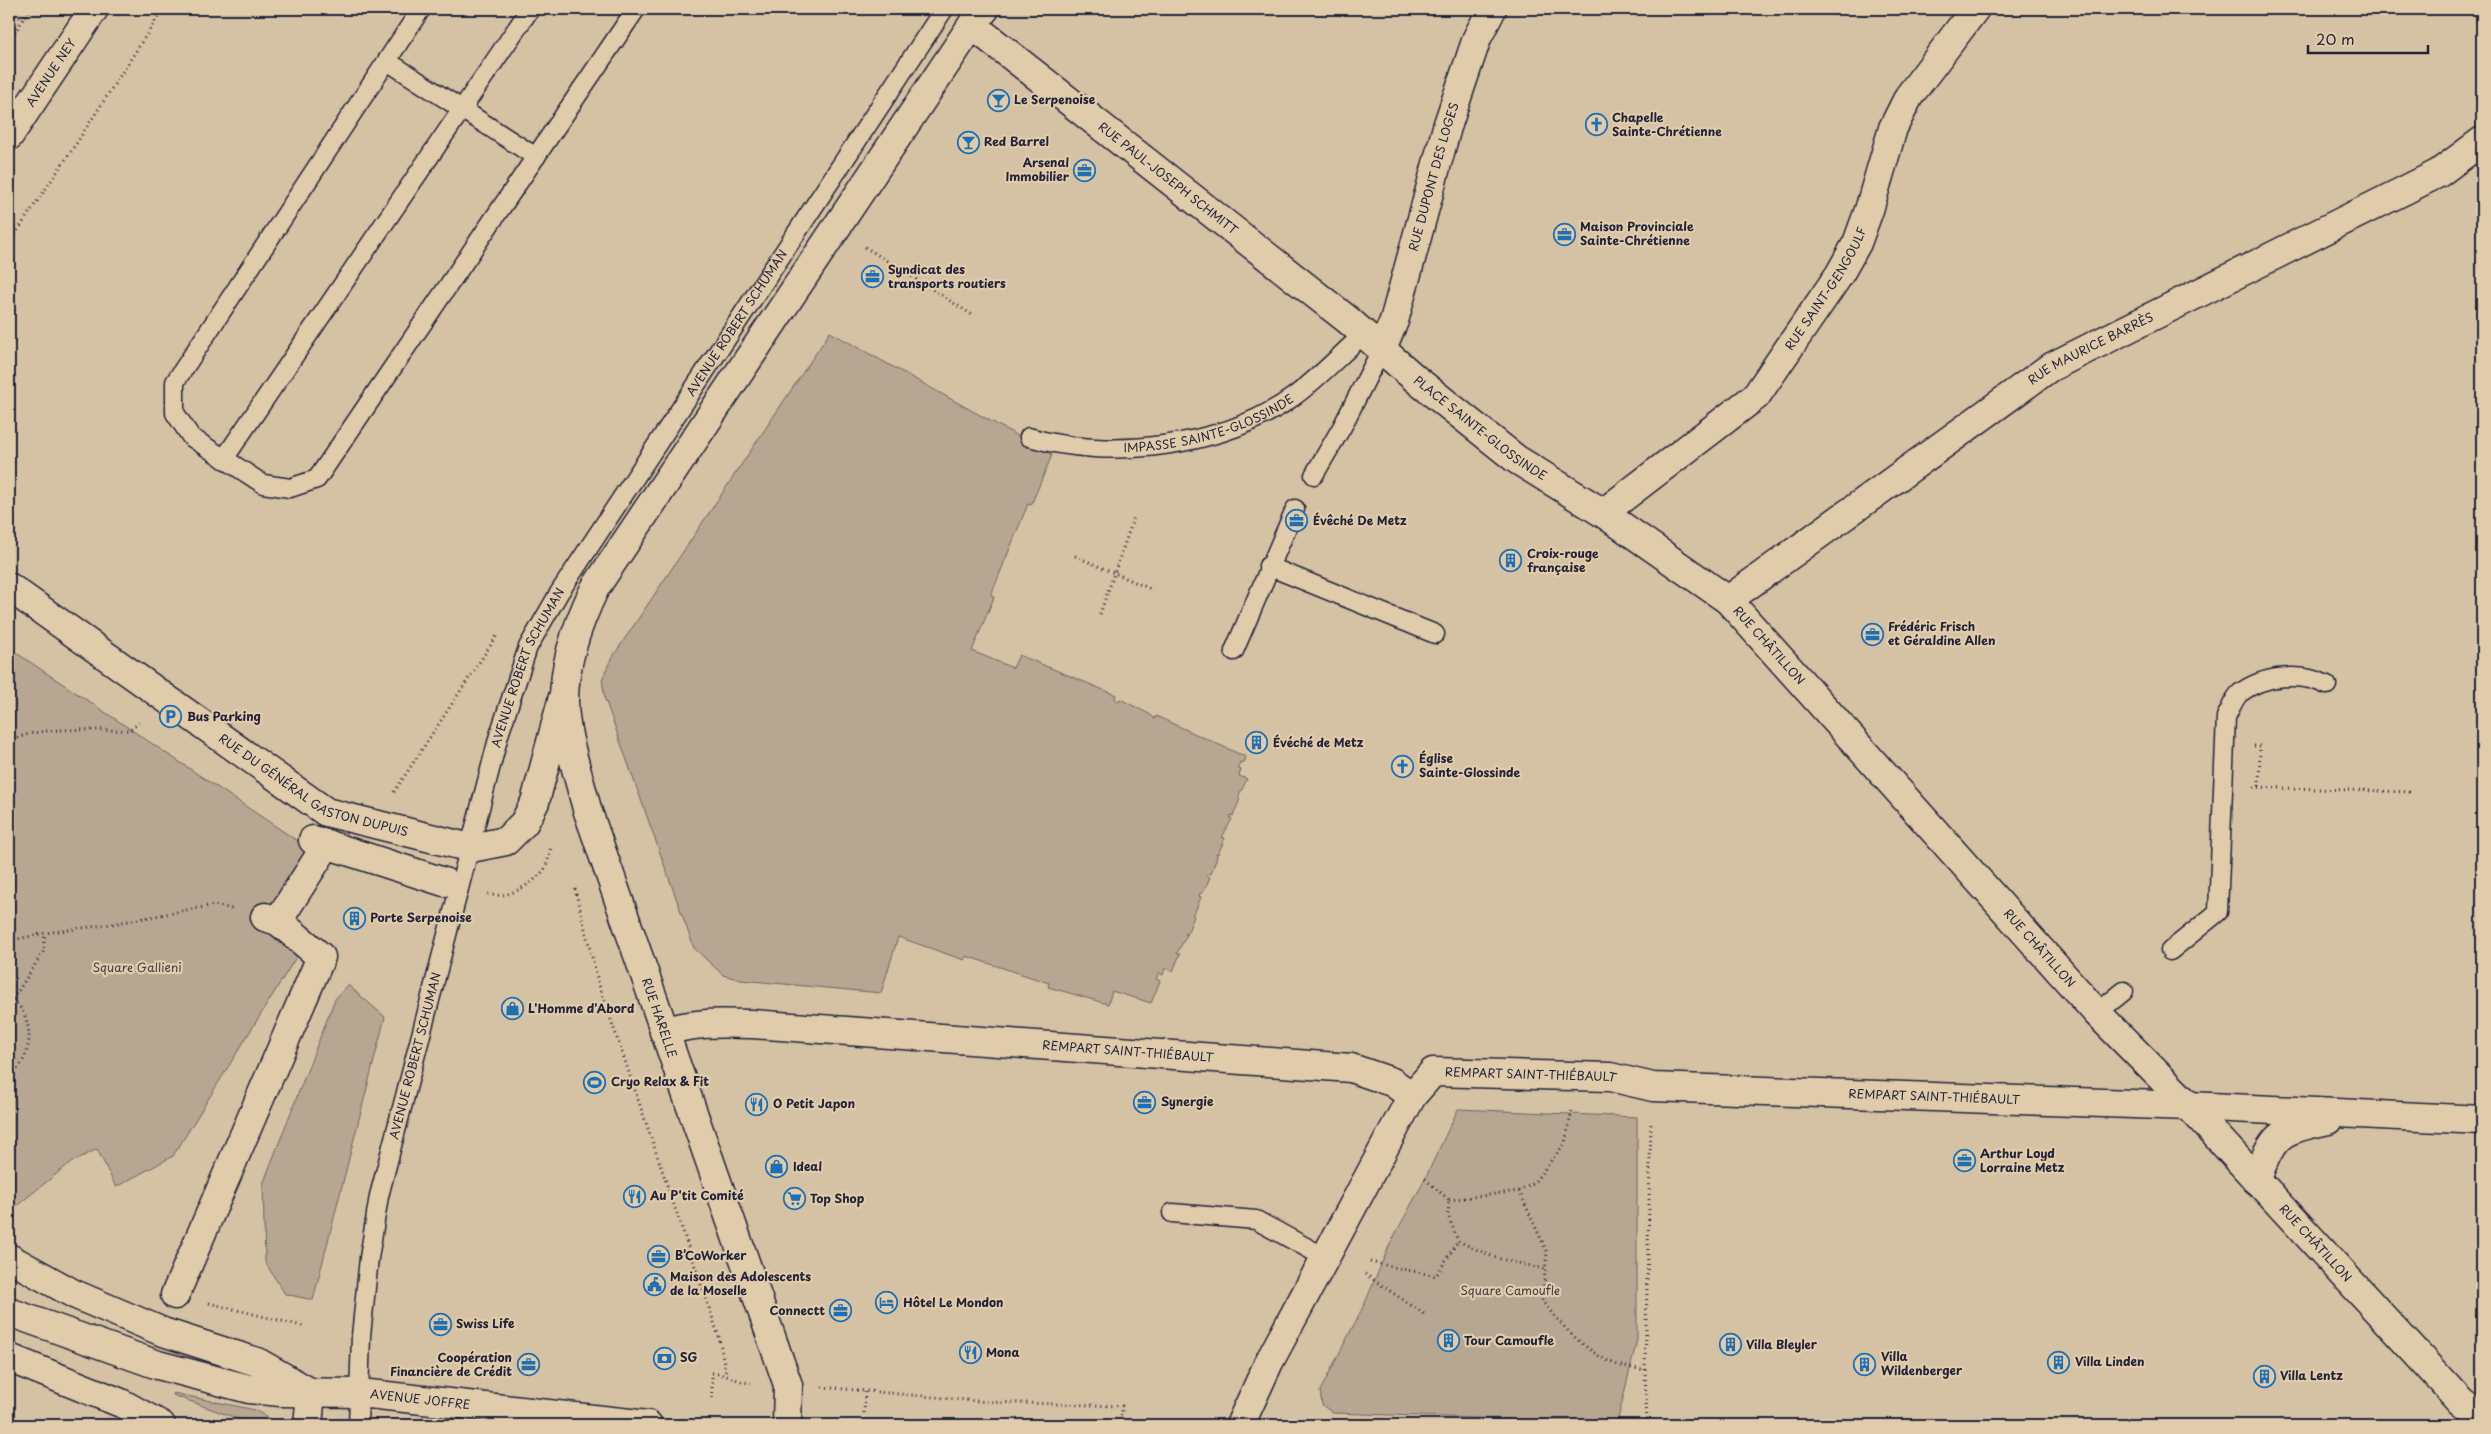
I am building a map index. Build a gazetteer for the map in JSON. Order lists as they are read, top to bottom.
{
  "streets": {
    "street": [
      "AVENUE NEY",
      "RUE DUPONT DES LOGES",
      "RUE PAUL-JOSEPH SCHMITT",
      "RUE SAINT-GENGOULF",
      "RUE MAURICE BARRÈS",
      "PLACE SAINTE-GLOSSINDE",
      "RUE CHÂTILLON",
      "RUE DU GÉNÉRAL GASTON DUPUIS",
      "RUE HARELLE",
      "REMPART SAINT-THIÉBAULT",
      "AVENUE JOFFRE"
    ],
    "lane": ["AVENUE ROBERT SCHUMAN", "IMPASSE SAINTE-GLOSSINDE"]
  },
  "crossings": [
    ["RUE DUPONT DES LOGES", "RUE PAUL-JOSEPH SCHMITT"],
    ["RUE DUPONT DES LOGES", "IMPASSE SAINTE-GLOSSINDE"],
    ["RUE DUPONT DES LOGES", "PLACE SAINTE-GLOSSINDE"],
    ["RUE PAUL-JOSEPH SCHMITT", "IMPASSE SAINTE-GLOSSINDE"],
    ["RUE PAUL-JOSEPH SCHMITT", "PLACE SAINTE-GLOSSINDE"],
    ["RUE PAUL-JOSEPH SCHMITT", "RUE HARELLE"],
    ["RUE SAINT-GENGOULF", "PLACE SAINTE-GLOSSINDE"],
    ["RUE SAINT-GENGOULF", "RUE CHÂTILLON"],
    ["AVENUE ROBERT SCHUMAN", "RUE DU GÉNÉRAL GASTON DUPUIS"],
    ["AVENUE ROBERT SCHUMAN", "AVENUE JOFFRE"],
    ["RUE MAURICE BARRÈS", "RUE CHÂTILLON"],
    ["IMPASSE SAINTE-GLOSSINDE", "PLACE SAINTE-GLOSSINDE"],
    ["PLACE SAINTE-GLOSSINDE", "RUE CHÂTILLON"],
    ["RUE CHÂTILLON", "REMPART SAINT-THIÉBAULT"],
    ["RUE DU GÉNÉRAL GASTON DUPUIS", "RUE HARELLE"],
    ["RUE HARELLE", "REMPART SAINT-THIÉBAULT"]
  ],
  "parks": ["Square Gallieni", "Square Camoufle"],
  "places": {
    "bar": ["Le Serpenoise", "Red Barrel"],
    "church": ["Chapelle Sainte-Chrétienne", "Église Sainte-Glossinde"],
    "office": [
      "Arsenal Immobilier",
      "Maison Provinciale Sainte-Chrétienne",
      "Syndicat des transports routiers",
      "Évêché De Metz",
      "Frédéric Frisch et Géraldine Allen",
      "Synergie",
      "Arthur Loyd Lorraine Metz",
      "B’CoWorker",
      "Connectt",
      "Swiss Life",
      "Coopération Financière de Crédit"
    ],
    "building": [
      "Croix-rouge française",
      "Évéché de Metz",
      "Porte Serpenoise",
      "Tour Camoufle",
      "Villa Bleyler",
      "Villa Linden",
      "Villa Wildenberger",
      "Villa Lentz"
    ],
    "parking": ["Bus Parking"],
    "shop": ["L'Homme d'Abord", "Ideal"],
    "sports": ["Cryo Relax & Fit"],
    "restaurant": ["O Petit Japon", "Au P'tit Comité", "Mona"],
    "supermarket": ["Top Shop"],
    "public building": ["Maison des Adolescents de la Moselle"],
    "hotel": ["Hôtel Le Mondon"],
    "bank": ["SG"]
  },
  "scale_bar": "20 m"
}
